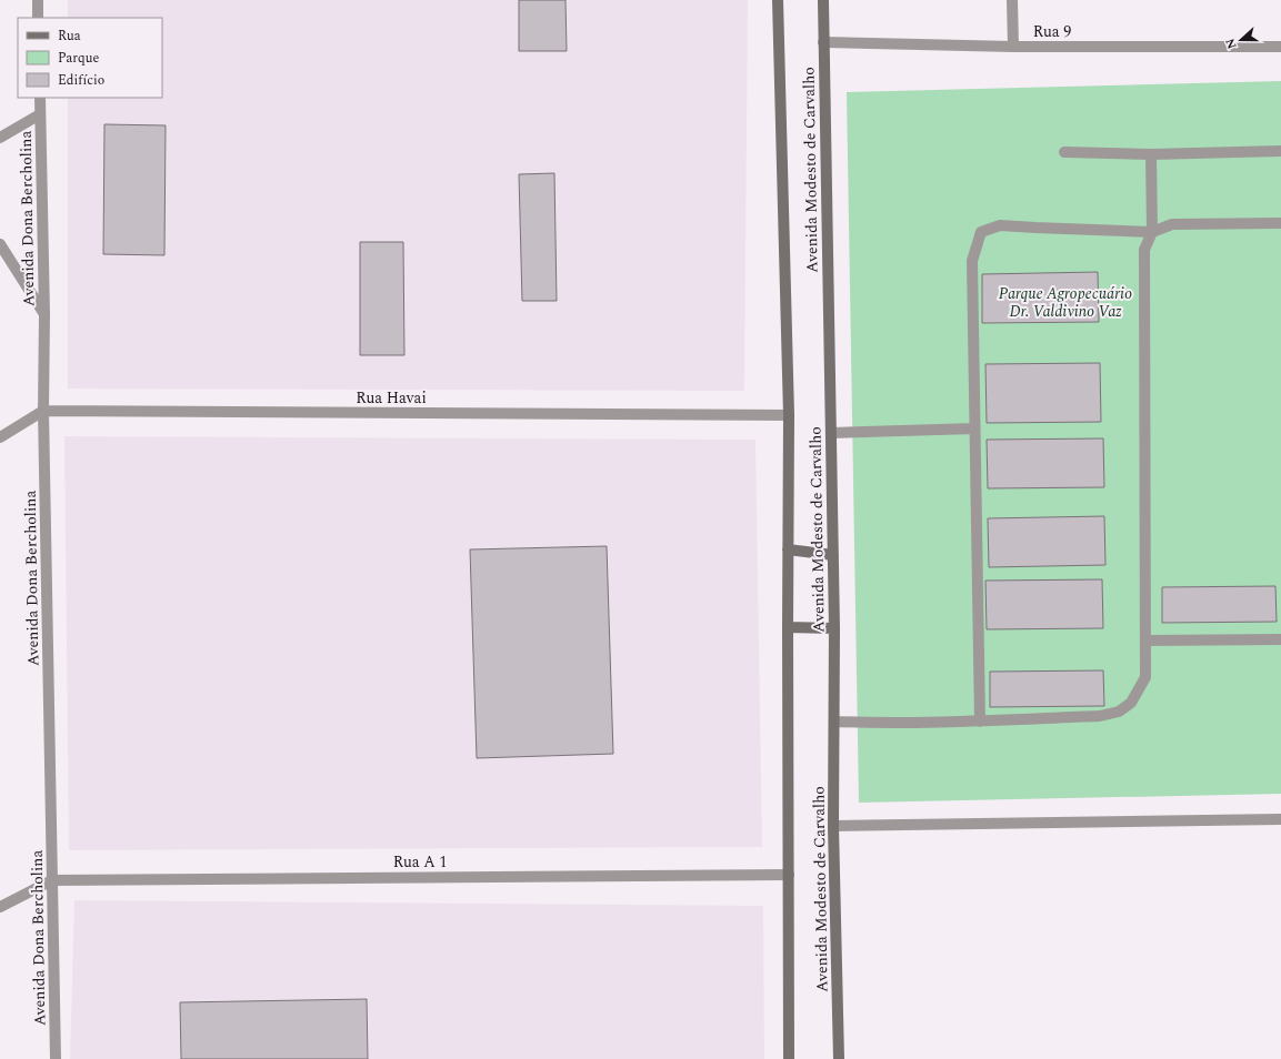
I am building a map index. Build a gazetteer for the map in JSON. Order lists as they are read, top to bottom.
{
  "streets": {
    "main road": ["Avenida Modesto de Carvalho"],
    "street": [
      "Rua 9",
      "Avenida Dona Bercholina",
      "Rua Havai",
      "Rua A 1"
    ]
  },
  "crossings": [
    ["Rua 9", "Avenida Modesto de Carvalho"],
    ["Avenida Modesto de Carvalho", "Rua Havai"],
    ["Avenida Modesto de Carvalho", "Rua A 1"],
    ["Avenida Dona Bercholina", "Rua Havai"],
    ["Avenida Dona Bercholina", "Rua A 1"]
  ],
  "parks": ["Parque Agropecuário Dr. Valdivino Vaz"],
  "legend": ["Rua", "Parque", "Edifício"],
  "north": "left"
}
